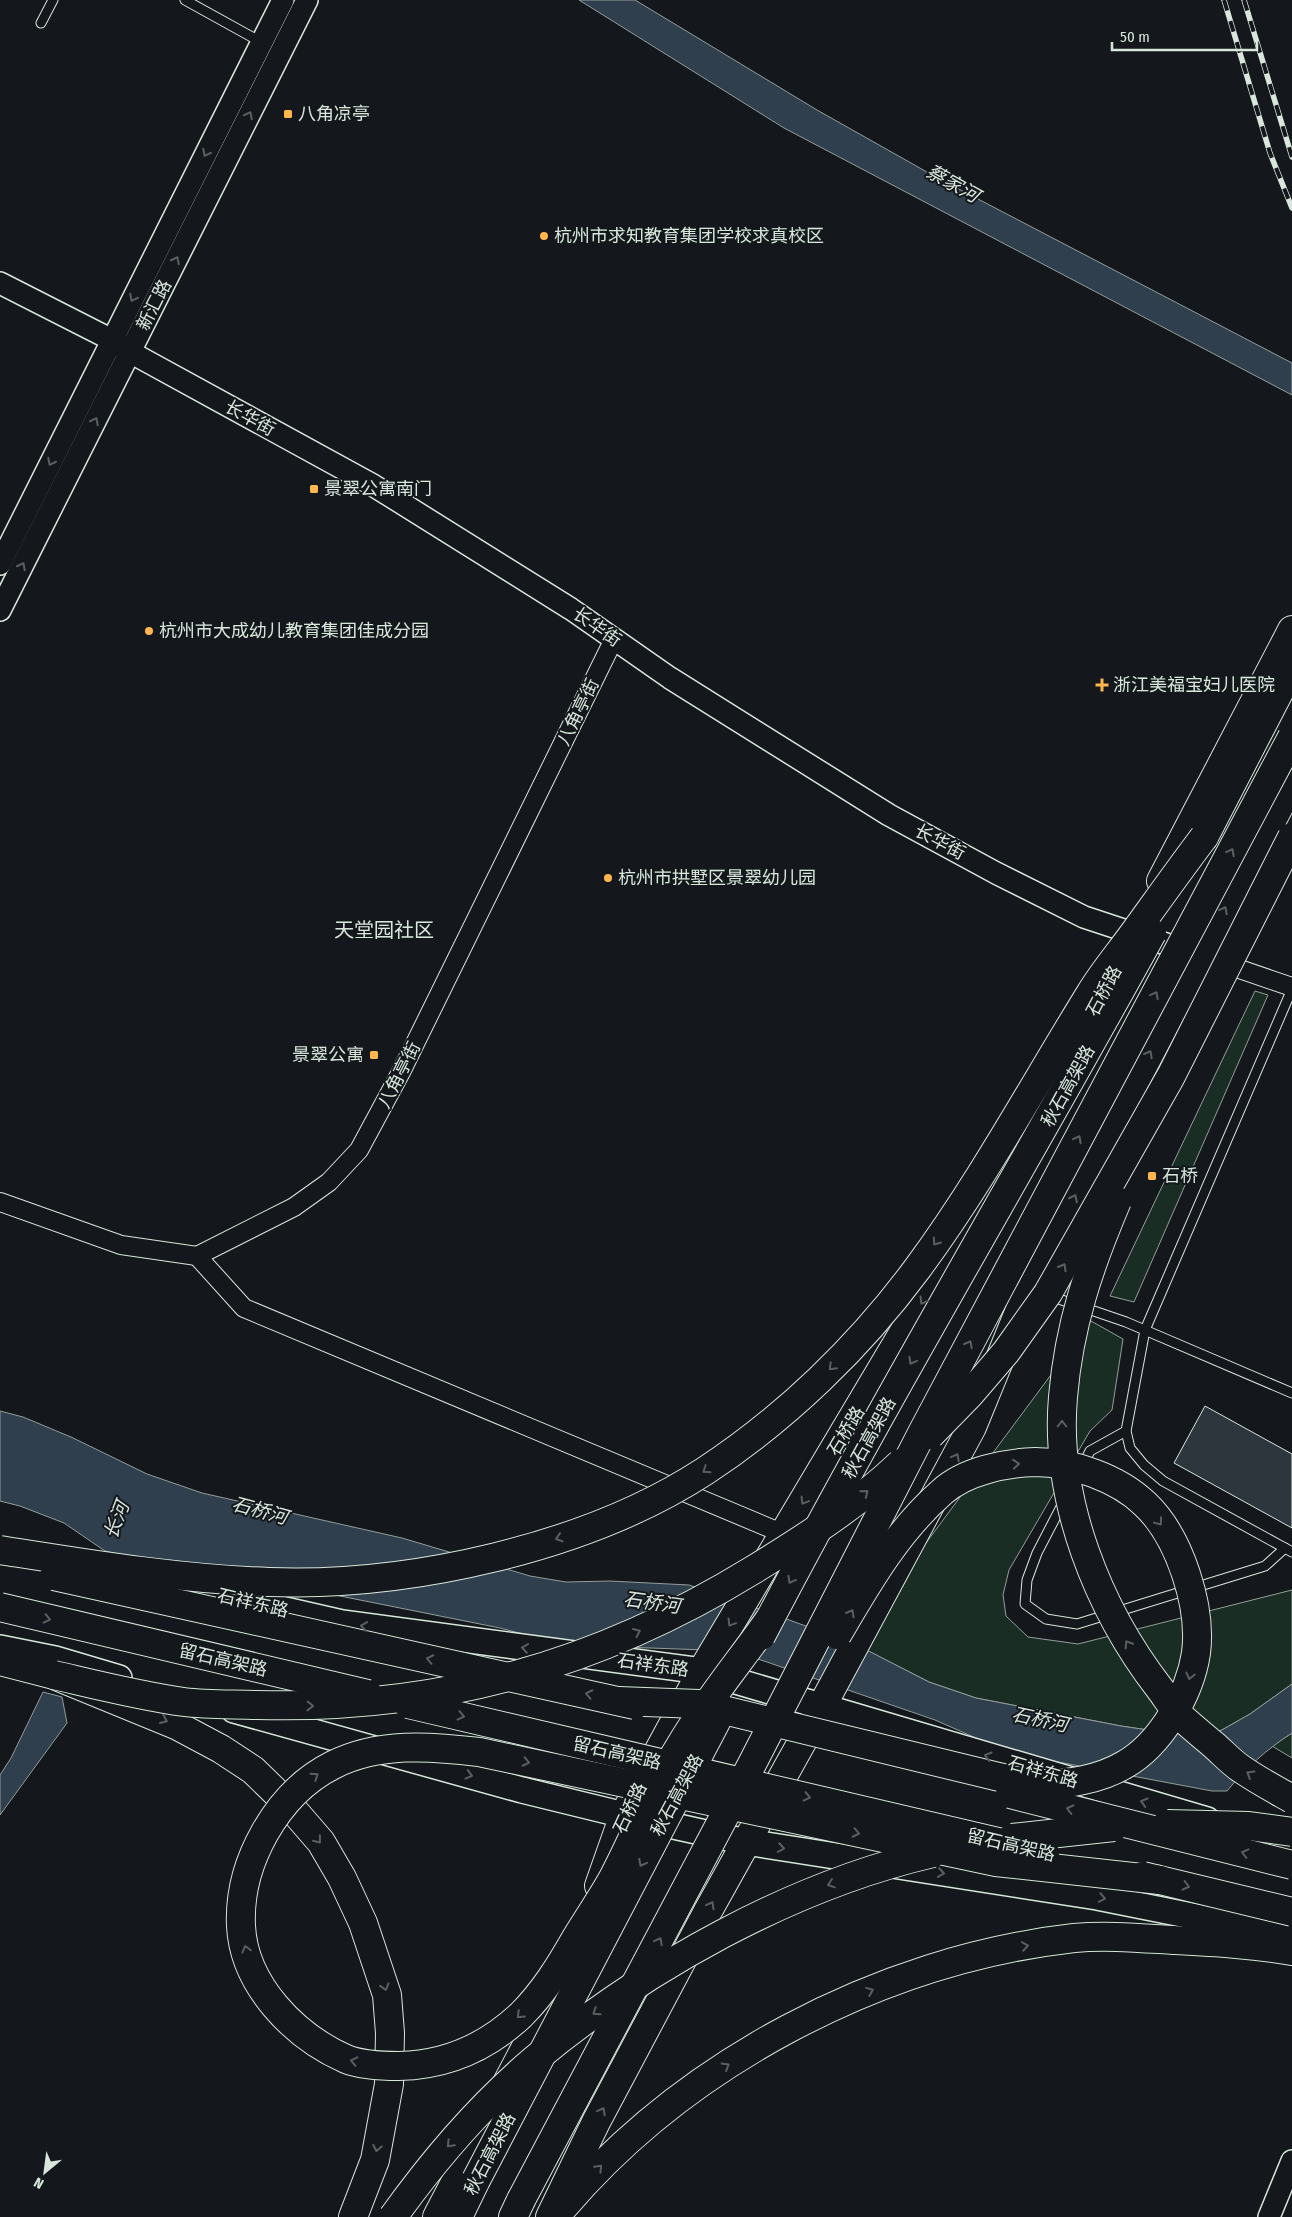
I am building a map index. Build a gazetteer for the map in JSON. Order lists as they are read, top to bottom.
{
  "streets": {
    "main road": [
      "石桥路",
      "秋石高架路",
      "石祥东路",
      "留石高架路"
    ],
    "street": ["新汇路", "长华街", "八角亭街"]
  },
  "crossings": [
    ["新汇路", "长华街"],
    ["长华街", "八角亭街"],
    ["长华街", "石桥路"],
    ["石桥路", "石祥东路"]
  ],
  "districts": ["天堂园社区"],
  "water": ["蔡家河", "石桥河", "长河"],
  "places": {
    "transit": [
      "八角凉亭",
      "景翠公寓南门",
      "景翠公寓",
      "石桥"
    ],
    "other": ["杭州市求知教育集团学校求真校区", "杭州市大成幼儿教育集团佳成分园", "杭州市拱墅区景翠幼儿园"],
    "health": ["浙江美福宝妇儿医院"]
  },
  "scale_bar": "50 m",
  "north": "bottom left"
}
